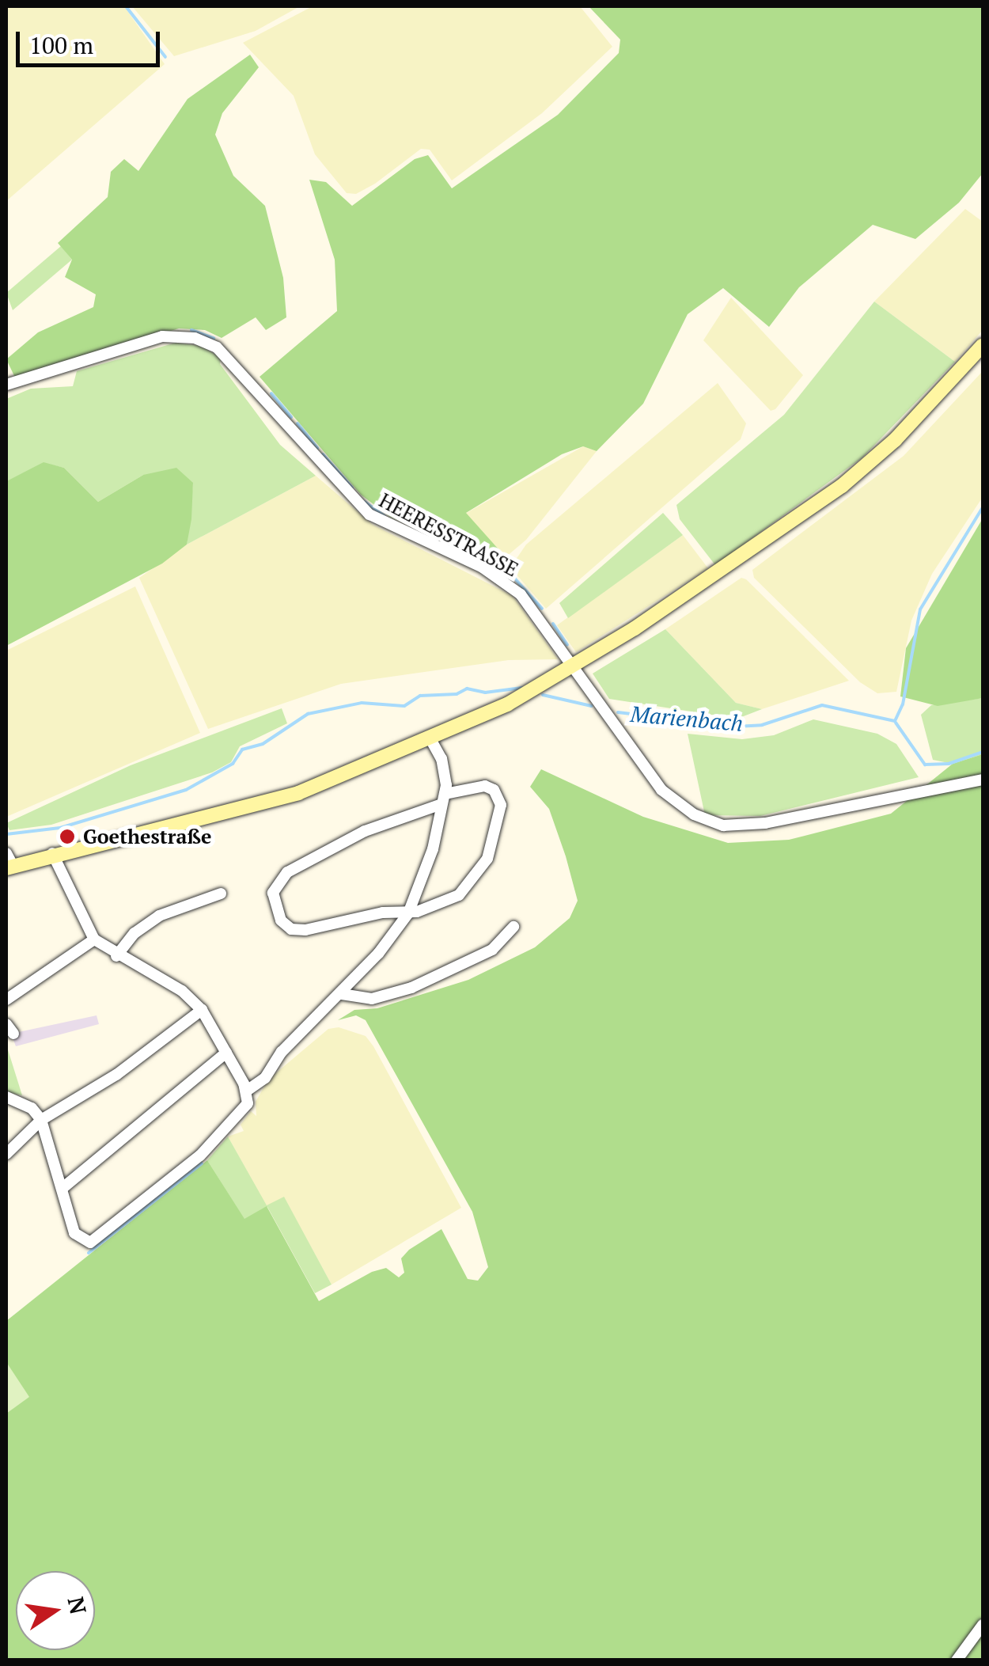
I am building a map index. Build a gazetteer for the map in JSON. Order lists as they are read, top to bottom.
{
  "streets": {
    "street": ["HEERESSTRASSE"]
  },
  "water": ["Marienbach"],
  "places": ["Goethestraße"],
  "scale_bar": "100 m",
  "north": "right"
}
